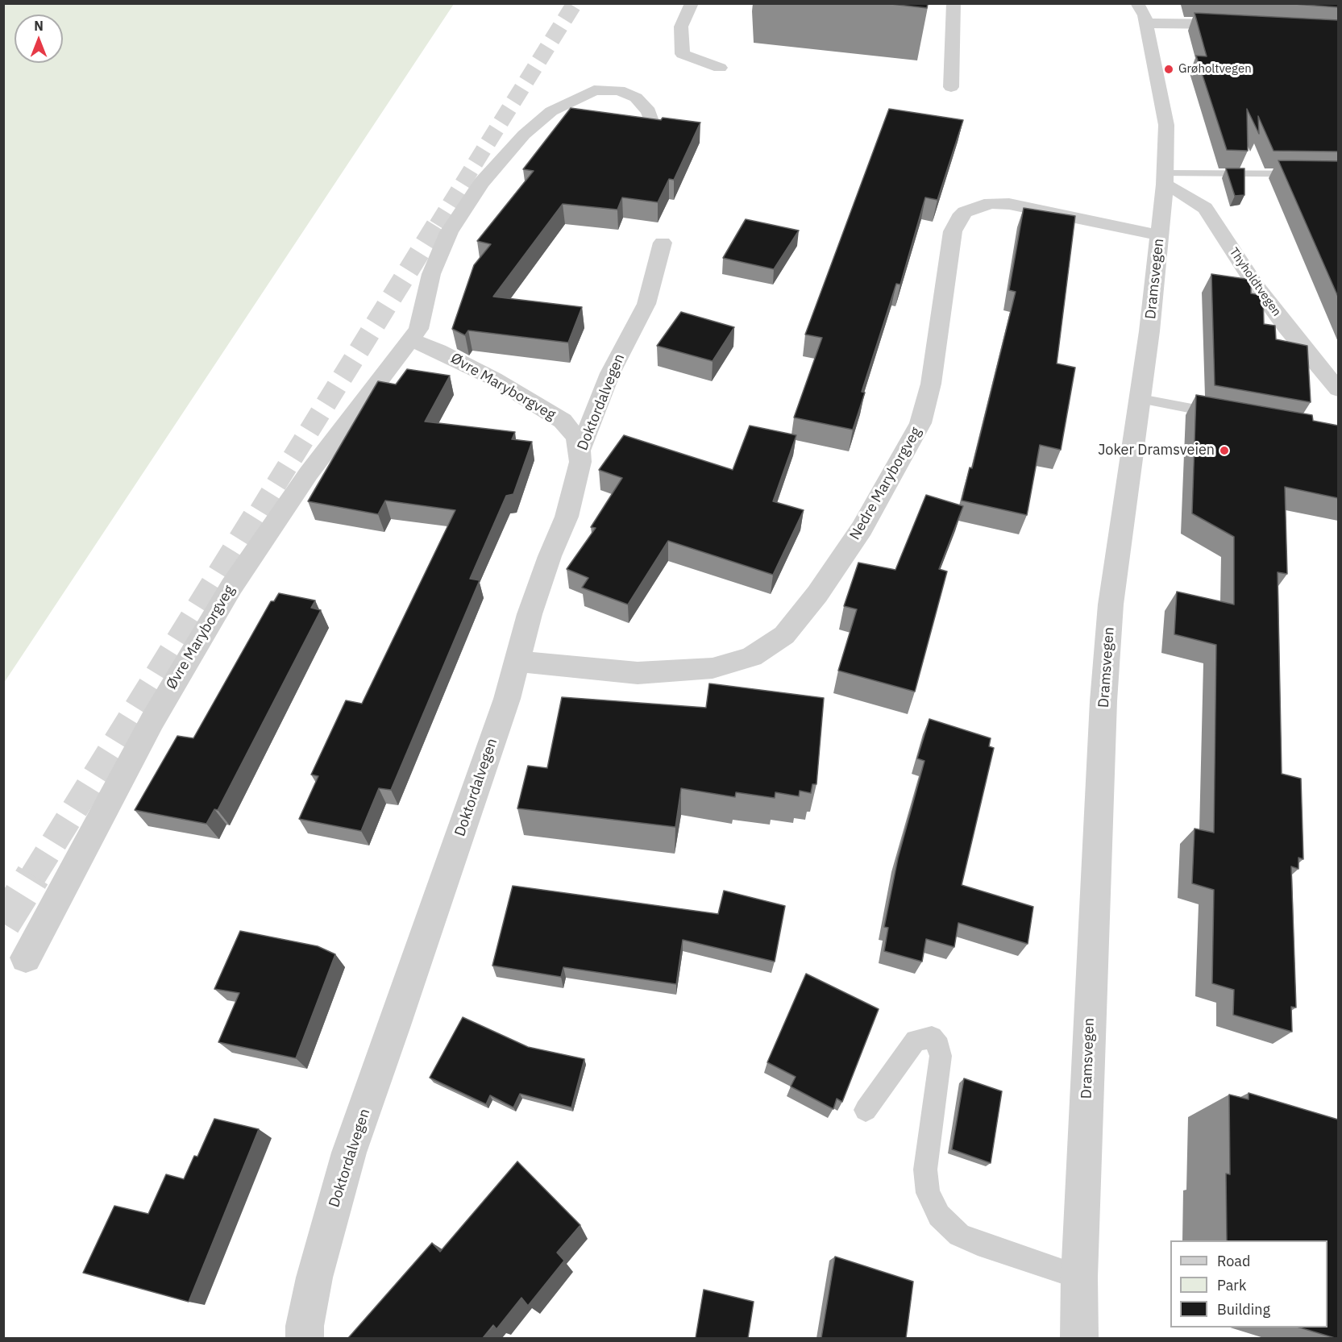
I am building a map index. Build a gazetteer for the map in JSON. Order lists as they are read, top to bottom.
{
  "streets": {
    "street": [
      "Dramsvegen",
      "Thyholdtvegen",
      "Øvre Maryborgveg",
      "Doktordalvegen",
      "Nedre Maryborgveg"
    ]
  },
  "crossings": [
    ["Dramsvegen", "Thyholdtvegen"],
    ["Dramsvegen", "Nedre Maryborgveg"],
    ["Øvre Maryborgveg", "Doktordalvegen"],
    ["Doktordalvegen", "Nedre Maryborgveg"]
  ],
  "places": ["Grøholtvegen", "Joker Dramsveien"],
  "legend": ["Road", "Park", "Building"],
  "north": "top"
}
